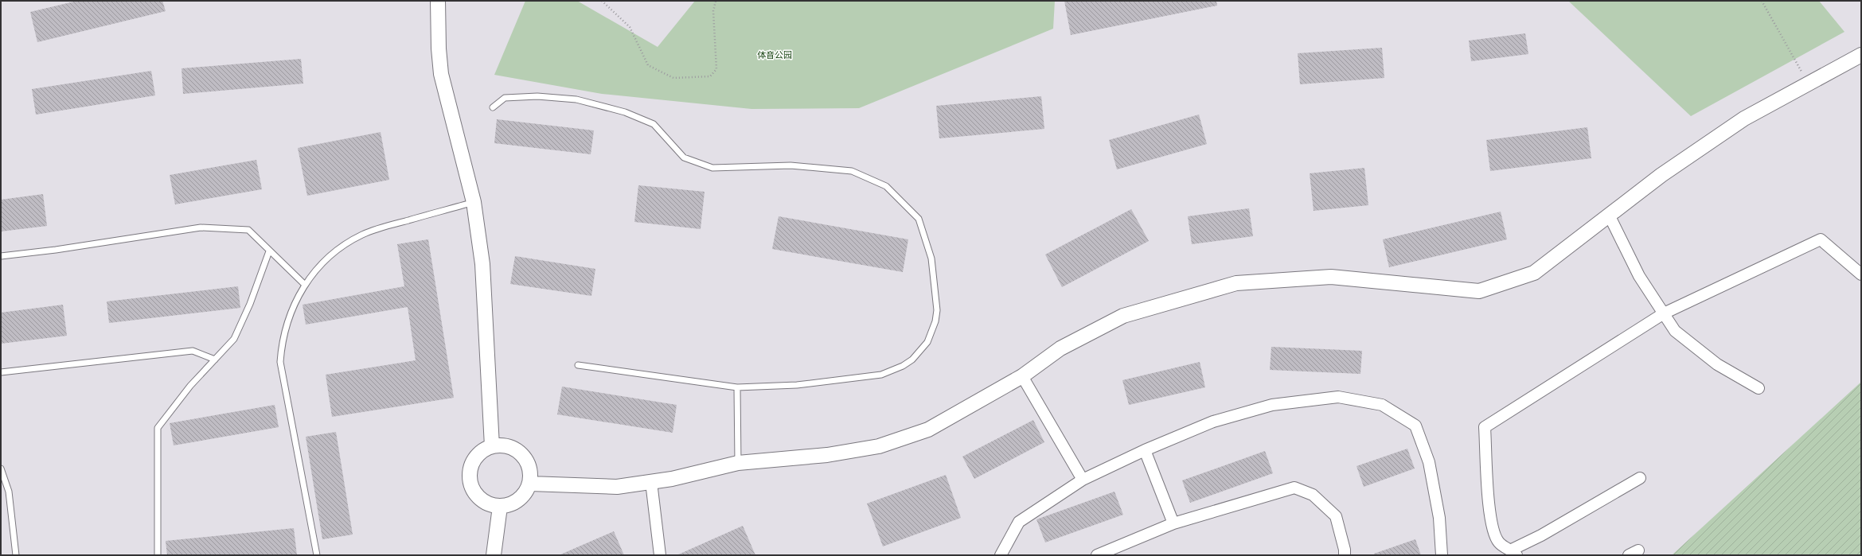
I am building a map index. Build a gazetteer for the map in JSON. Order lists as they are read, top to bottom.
{
  "parks": ["体音公园"]
}
